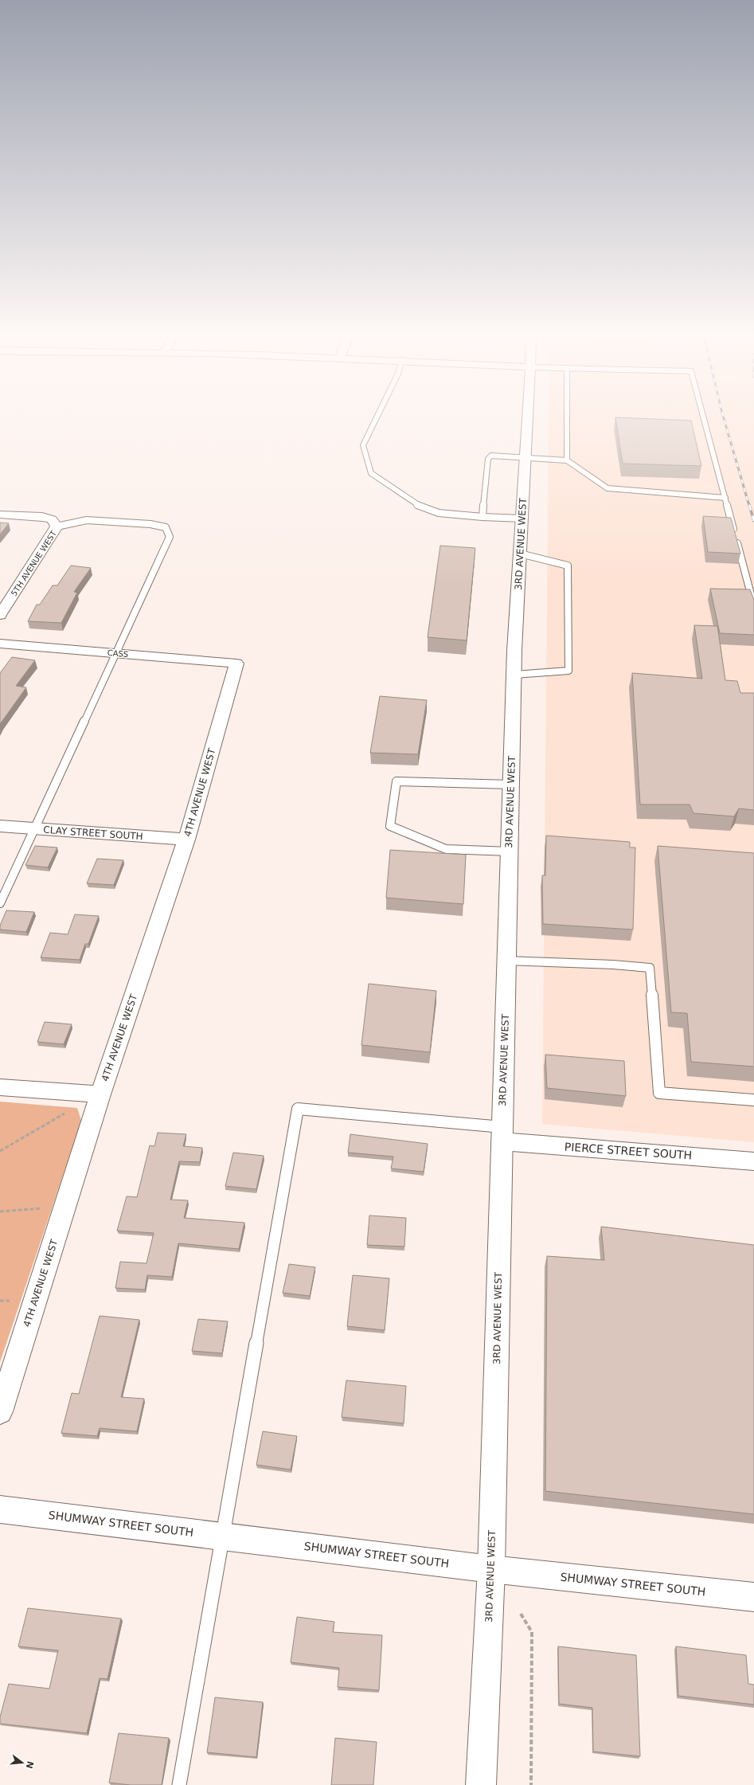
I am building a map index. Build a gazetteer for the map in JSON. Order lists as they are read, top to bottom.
{
  "streets": {
    "street": [
      "3RD AVENUE WEST",
      "5TH AVENUE WEST",
      "CASS",
      "4TH AVENUE WEST",
      "CLAY STREET SOUTH",
      "PIERCE STREET SOUTH",
      "SHUMWAY STREET SOUTH"
    ]
  },
  "crossings": [
    ["3RD AVENUE WEST", "PIERCE STREET SOUTH"],
    ["3RD AVENUE WEST", "SHUMWAY STREET SOUTH"],
    ["CASS", "4TH AVENUE WEST"],
    ["4TH AVENUE WEST", "CLAY STREET SOUTH"]
  ],
  "north": "right"
}
